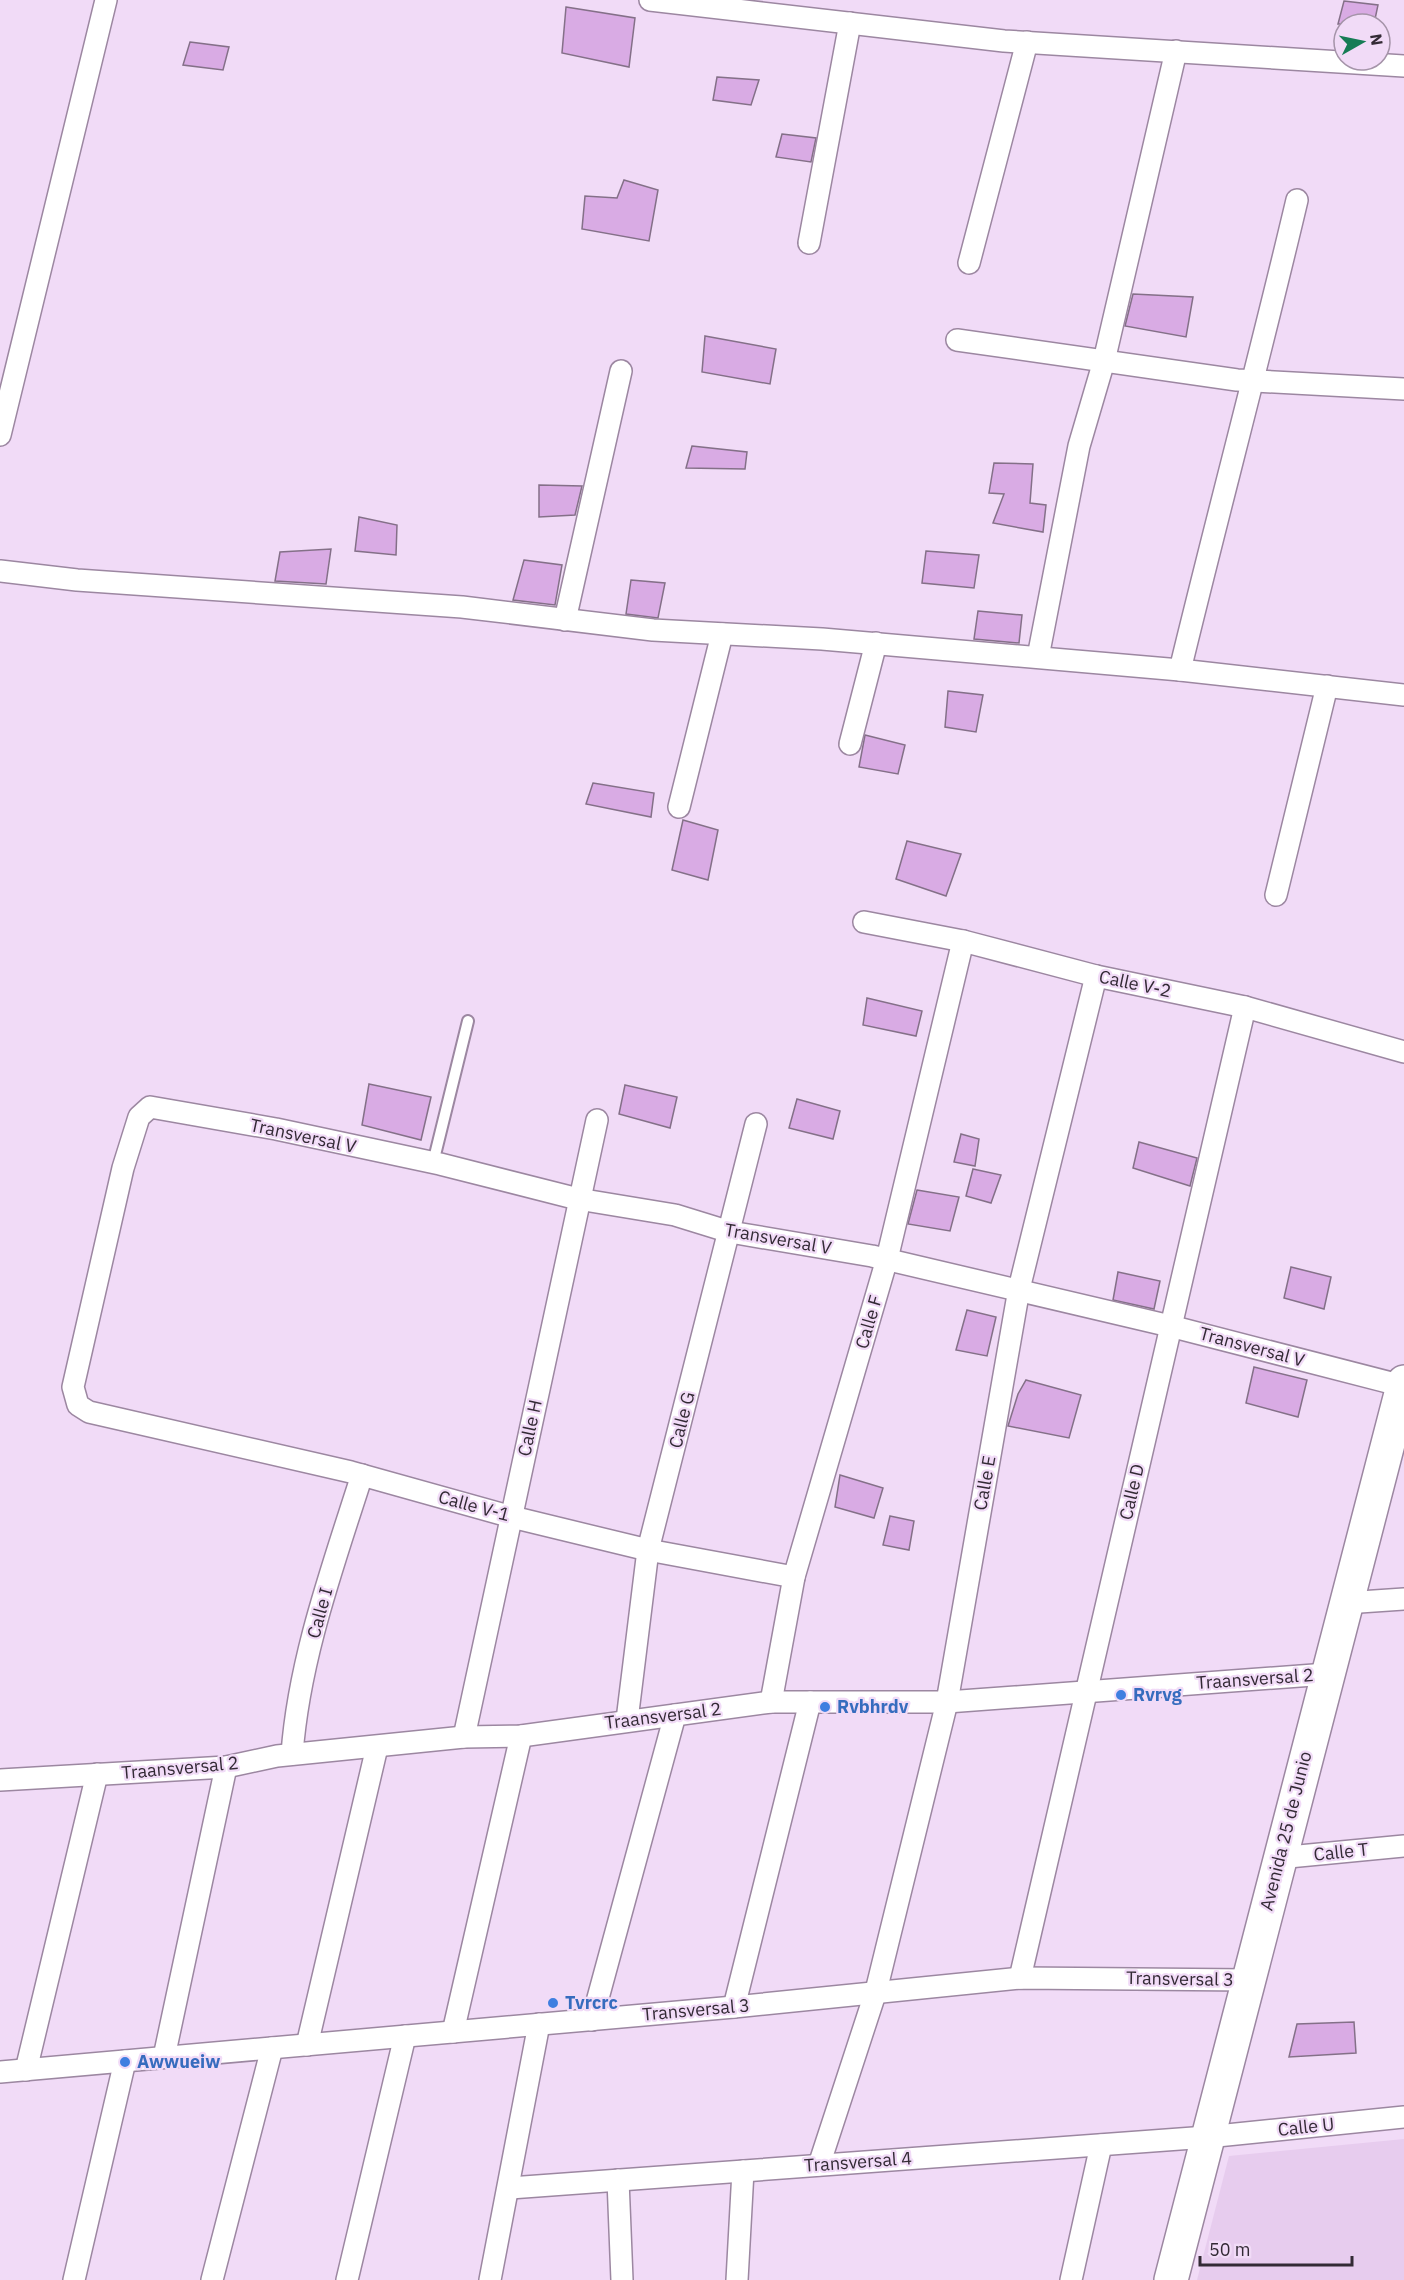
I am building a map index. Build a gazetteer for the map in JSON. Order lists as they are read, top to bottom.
{
  "streets": {
    "highway": ["Avenida 25 de Junio"],
    "street": [
      "Calle V-2",
      "Transversal V",
      "Calle F",
      "Calle G",
      "Calle H",
      "Calle E",
      "Calle D",
      "Calle V-1",
      "Calle I",
      "Traansversal 2",
      "Calle T",
      "Transversal 3",
      "Calle U",
      "Transversal 4"
    ]
  },
  "crossings": [
    ["Calle V-2", "Calle F"],
    ["Calle V-2", "Calle E"],
    ["Calle V-2", "Calle D"],
    ["Transversal V", "Calle F"],
    ["Transversal V", "Calle G"],
    ["Transversal V", "Calle H"],
    ["Transversal V", "Calle E"],
    ["Transversal V", "Calle D"],
    ["Transversal V", "Calle V-1"],
    ["Transversal V", "Avenida 25 de Junio"],
    ["Calle F", "Calle V-1"],
    ["Calle F", "Traansversal 2"],
    ["Calle G", "Calle V-1"],
    ["Calle G", "Traansversal 2"],
    ["Calle H", "Calle V-1"],
    ["Calle H", "Traansversal 2"],
    ["Calle E", "Traansversal 2"],
    ["Calle E", "Transversal 3"],
    ["Calle E", "Transversal 4"],
    ["Calle D", "Traansversal 2"],
    ["Calle D", "Transversal 3"],
    ["Calle V-1", "Calle I"],
    ["Calle I", "Traansversal 2"],
    ["Traansversal 2", "Avenida 25 de Junio"],
    ["Avenida 25 de Junio", "Calle T"],
    ["Avenida 25 de Junio", "Transversal 3"],
    ["Avenida 25 de Junio", "Calle U"],
    ["Avenida 25 de Junio", "Transversal 4"],
    ["Calle U", "Transversal 4"]
  ],
  "places": [
    "Rvrvg",
    "Rvbhrdv",
    "Tvrcrc",
    "Awwueiw"
  ],
  "scale_bar": "50 m",
  "north": "right"
}
